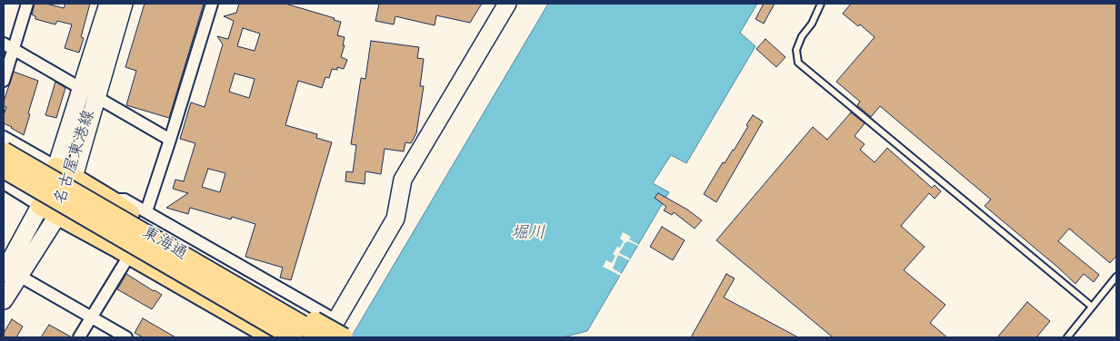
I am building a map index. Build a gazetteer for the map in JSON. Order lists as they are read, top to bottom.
{
  "streets": {
    "main road": ["名古屋東港線", "東海通"]
  },
  "water": ["堀川"]
}
